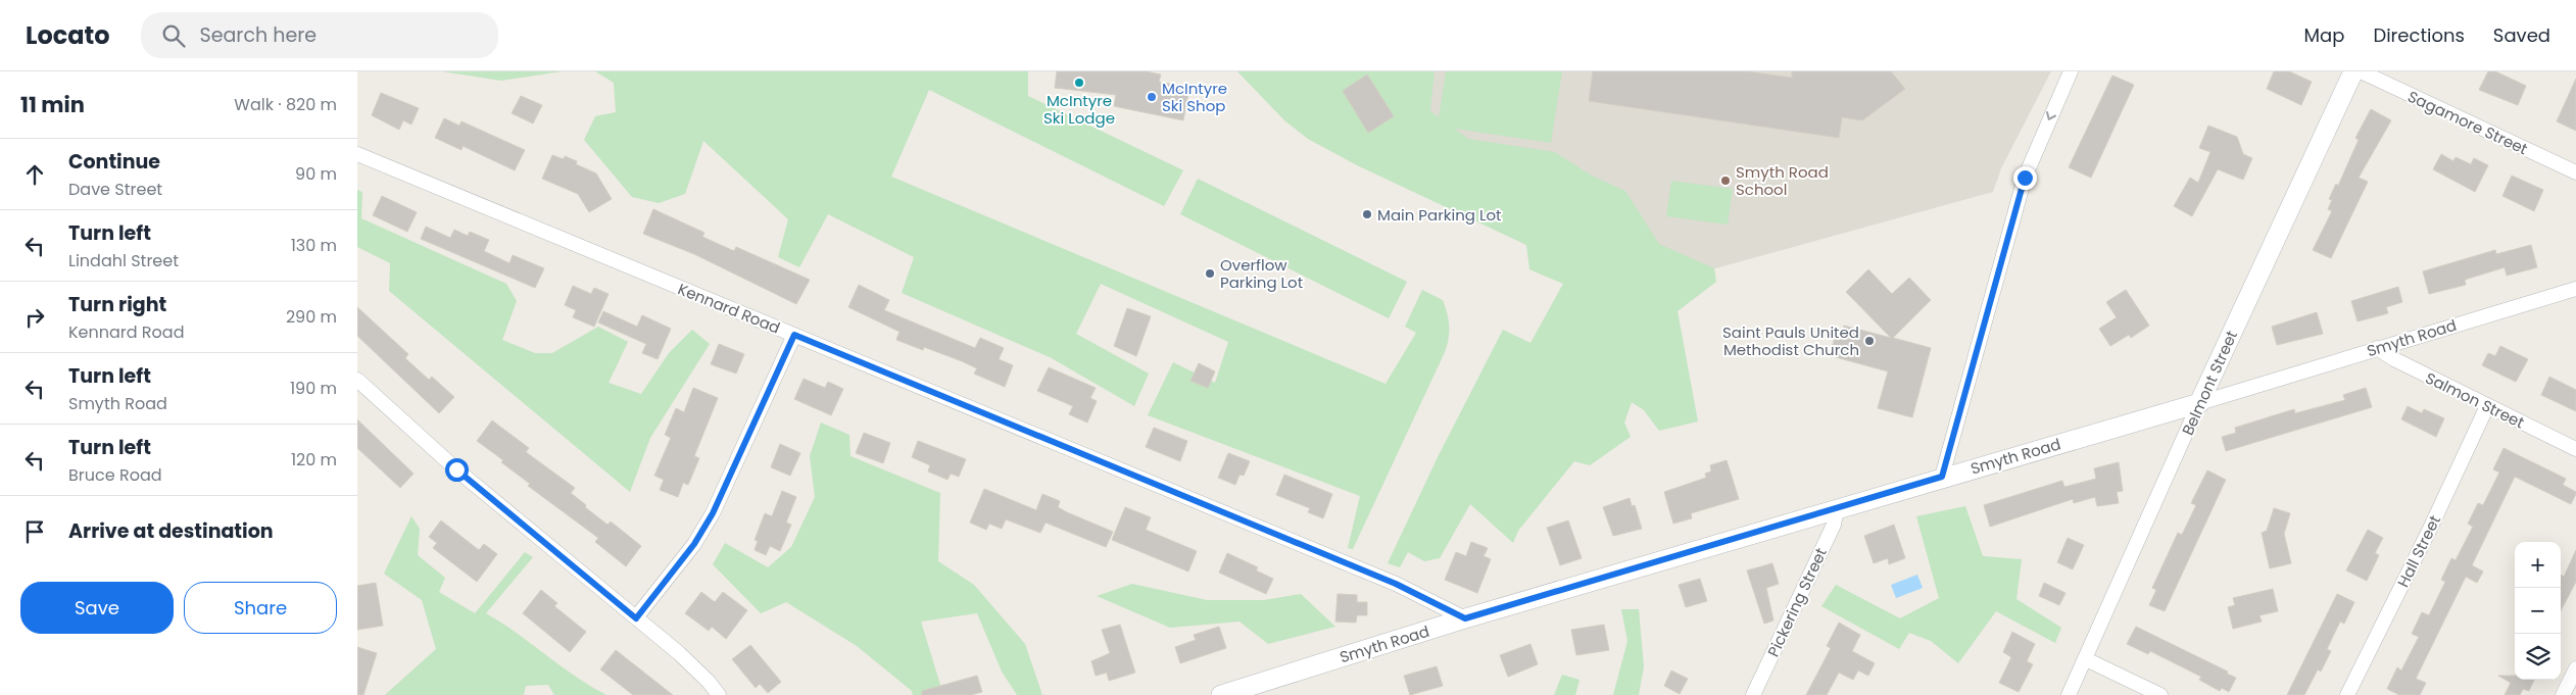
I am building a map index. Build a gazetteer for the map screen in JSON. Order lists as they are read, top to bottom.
{
  "streets": {
    "street": [
      "Sagamore Street",
      "Kennard Road",
      "Smyth Road",
      "Belmont Street",
      "Salmon Street",
      "Hall Street",
      "Pickering Street"
    ]
  },
  "crossings": [
    ["Kennard Road", "Smyth Road"],
    ["Smyth Road", "Belmont Street"],
    ["Smyth Road", "Salmon Street"],
    ["Smyth Road", "Pickering Street"],
    ["Salmon Street", "Hall Street"]
  ],
  "places": [
    "McIntyre Ski Lodge",
    "McIntyre Ski Shop",
    "Smyth Road School",
    "Main Parking Lot",
    "Overflow Parking Lot",
    "Saint Pauls United Methodist Church"
  ],
  "page": {
    "header": "Locato",
    "search": "Search here",
    "nav": ["Map", "Directions", "Saved"],
    "heading": ["11 min", "Walk · 820 m"],
    "list": [
      ["Continue", "Dave Street", "90 m"],
      ["Turn left", "Lindahl Street", "130 m"],
      ["Turn right", "Kennard Road", "290 m"],
      ["Turn left", "Smyth Road", "190 m"],
      ["Turn left", "Bruce Road", "120 m"],
      "Arrive at destination"
    ],
    "map_buttons": ["+", "−"],
    "buttons": ["Save", "Share"]
  }
}
